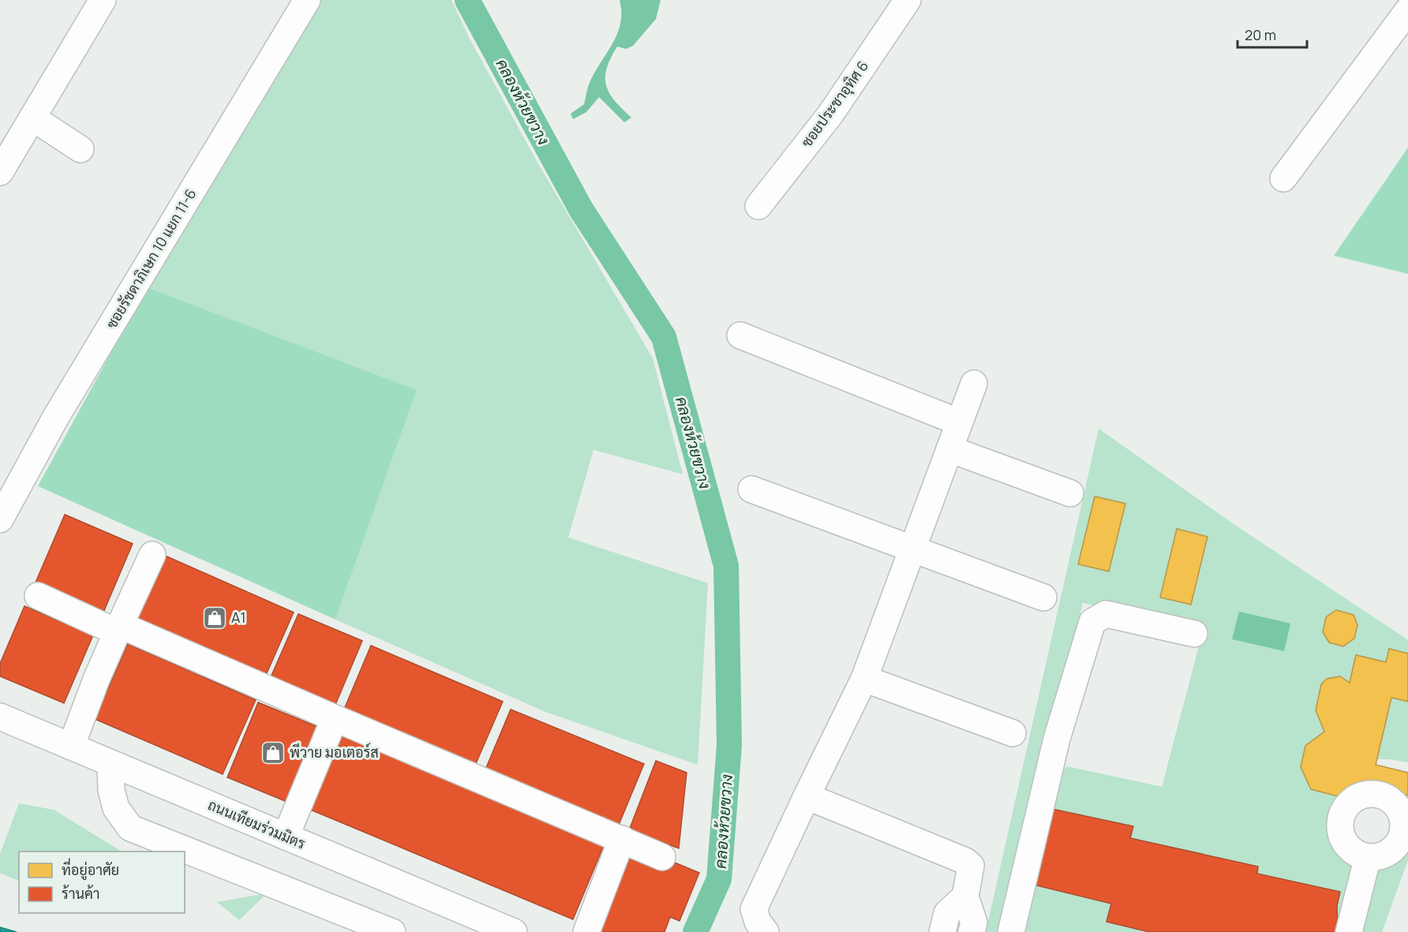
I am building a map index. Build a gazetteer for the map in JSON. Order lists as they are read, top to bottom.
{
  "streets": {
    "street": ["ซอยประชาอุทิศ 6", "ซอยรัชดาภิเษก 10 แยก 11-6", "ถนนเทียมร่วมมิตร"]
  },
  "water": ["คลองห้วยขวาง"],
  "places": {
    "shop": ["A1", "พีวาย มอเตอร์ส"]
  },
  "legend": ["ที่อยู่อาศัย", "ร้านค้า"],
  "scale_bar": "20 m"
}
